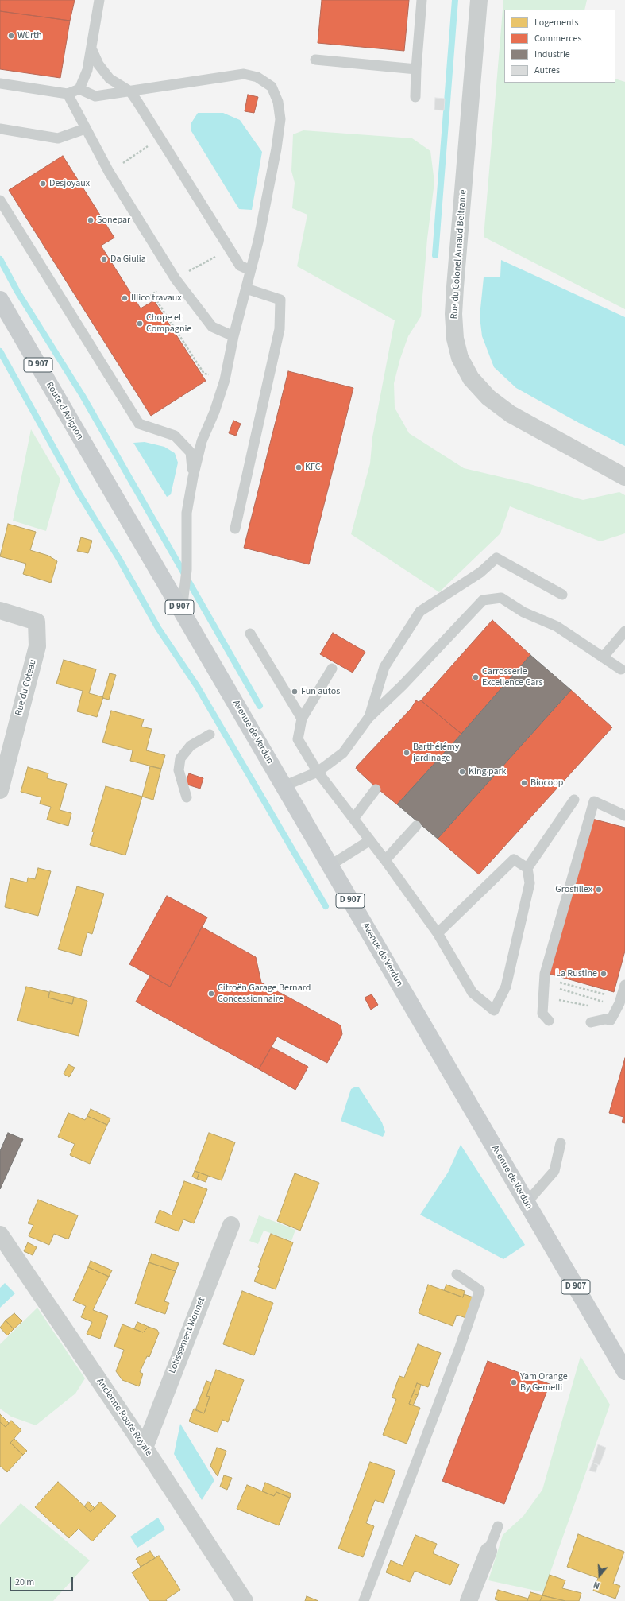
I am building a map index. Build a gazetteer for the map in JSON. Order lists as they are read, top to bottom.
{
  "streets": {
    "main road": ["D 907", "Route d'Avignon", "Avenue de Verdun"],
    "street": [
      "Rue du Colonel Arnaud Beltrame",
      "Rue du Coteau",
      "Lotissement Monnet",
      "Ancienne Route Royale"
    ]
  },
  "crossings": [
    ["Route d'Avignon", "Avenue de Verdun"],
    ["Lotissement Monnet", "Ancienne Route Royale"]
  ],
  "places": [
    "Würth",
    "Desjoyaux",
    "Sonepar",
    "Da Giulia",
    "Illico travaux",
    "Chope et Compagnie",
    "KFC",
    "Carrosserie Excellence Cars",
    "Fun autos",
    "Barthélémy jardinage",
    "King park",
    "Biocoop",
    "Grosfillex",
    "La Rustine",
    "Citroën Garage Bernard Concessionnaire",
    "Yam Orange By Gemelli"
  ],
  "legend": [
    "Logements",
    "Commerces",
    "Industrie",
    "Autres"
  ],
  "scale_bar": "20 m",
  "north": "bottom"
}
